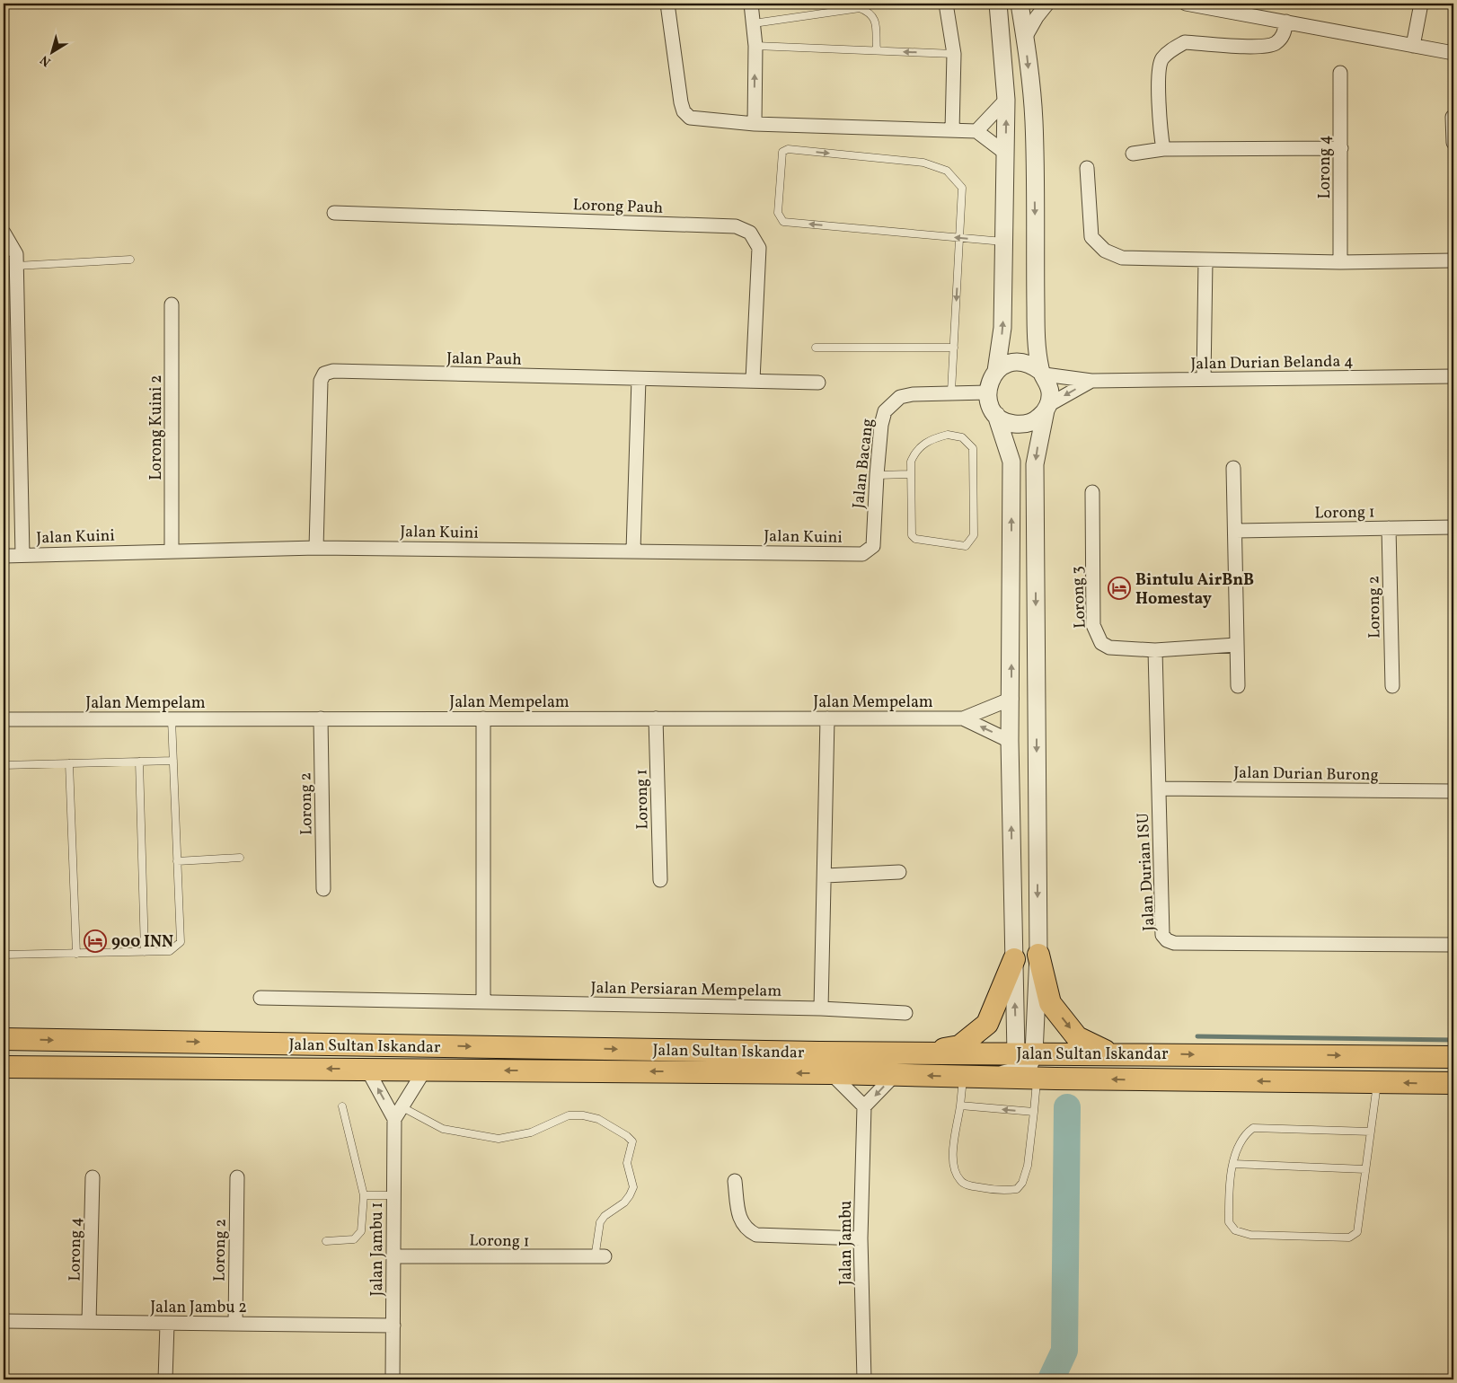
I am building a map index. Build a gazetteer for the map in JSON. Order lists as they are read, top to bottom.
{
  "streets": {
    "main road": ["Jalan Sultan Iskandar"],
    "street": [
      "Lorong 4",
      "Lorong Pauh",
      "Jalan Pauh",
      "Jalan Durian Belanda 4",
      "Lorong Kuini 2",
      "Jalan Bacang",
      "Lorong 1",
      "Jalan Kuini",
      "Lorong 3",
      "Lorong 2",
      "Jalan Mempelam",
      "Jalan Durian Burong",
      "Jalan Durian ISU",
      "Jalan Persiaran Mempelam",
      "Jalan Jambu",
      "Jalan Jambu 1",
      "Jalan Jambu 2"
    ]
  },
  "crossings": [
    ["Lorong 4", "Jalan Jambu 2"],
    ["Lorong Pauh", "Jalan Pauh"],
    ["Jalan Pauh", "Jalan Kuini"],
    ["Jalan Durian Belanda 4", "Jalan Bacang"],
    ["Lorong Kuini 2", "Jalan Kuini"],
    ["Jalan Bacang", "Jalan Kuini"],
    ["Lorong 1", "Lorong 2"],
    ["Lorong 1", "Jalan Mempelam"],
    ["Lorong 1", "Jalan Jambu 1"],
    ["Lorong 3", "Jalan Durian ISU"],
    ["Lorong 2", "Jalan Mempelam"],
    ["Lorong 2", "Jalan Jambu 2"],
    ["Jalan Durian Burong", "Jalan Durian ISU"],
    ["Jalan Jambu 1", "Jalan Jambu 2"]
  ],
  "places": {
    "hotel": ["Bintulu AirBnB Homestay", "900 INN"]
  },
  "north": "bottom left"
}
